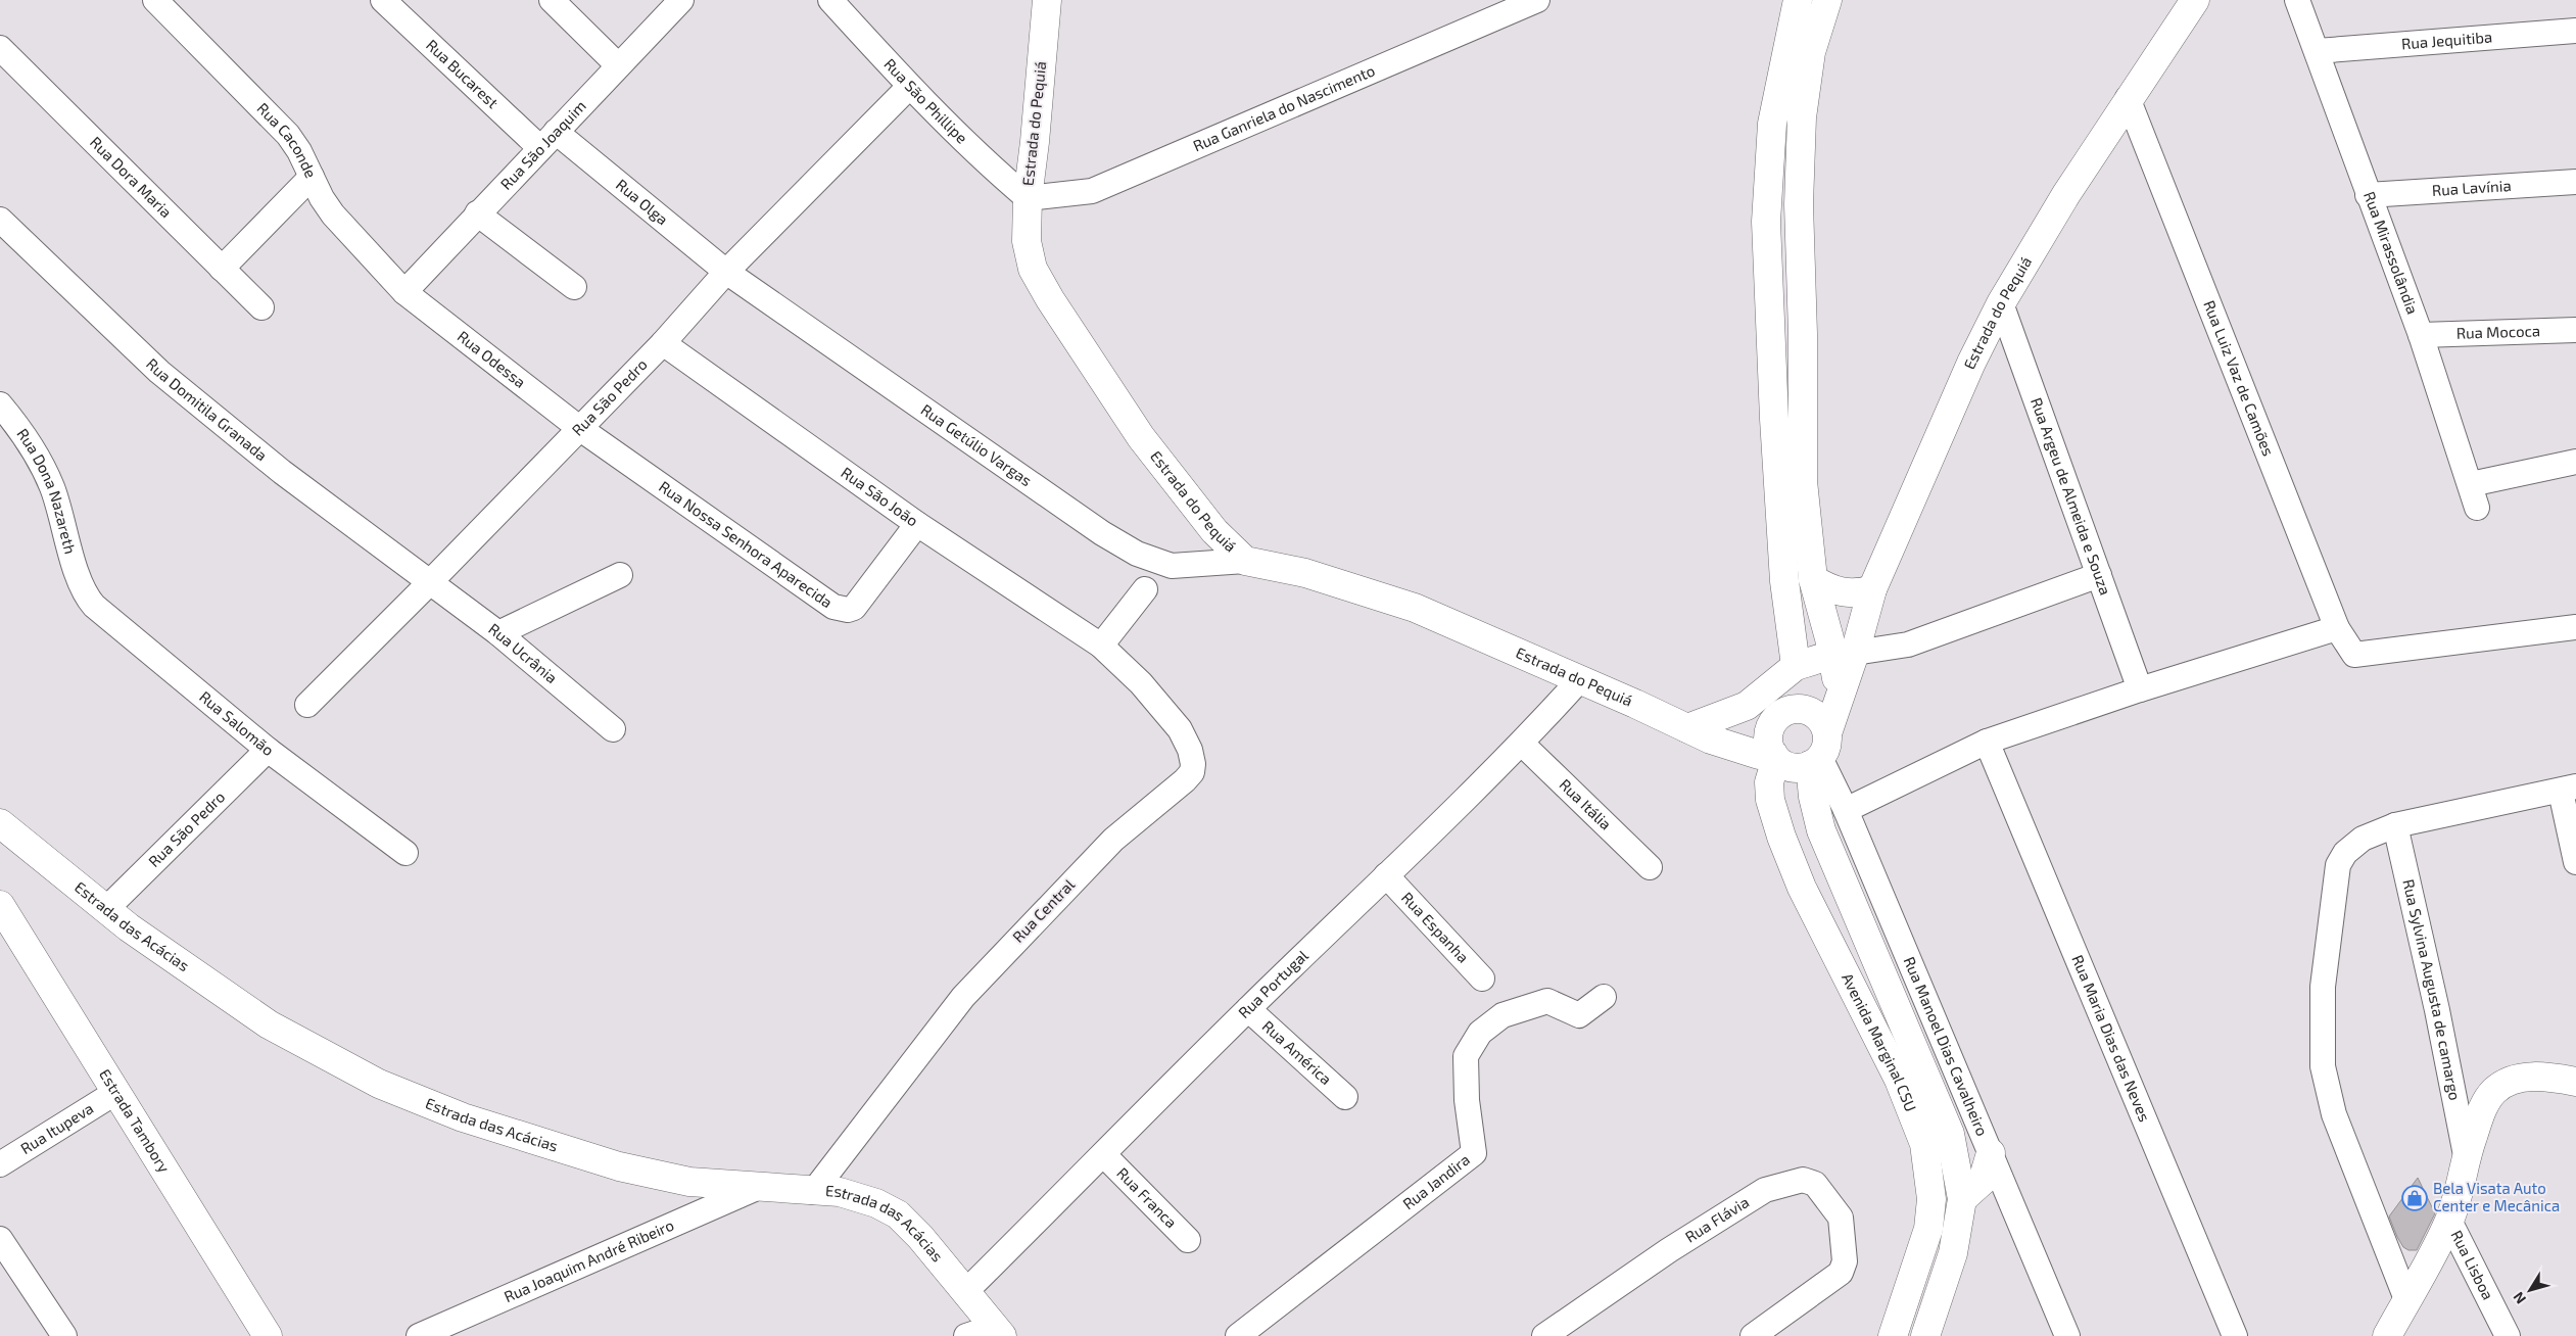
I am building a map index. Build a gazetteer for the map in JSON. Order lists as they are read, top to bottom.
{
  "streets": {
    "main road": [
      "Estrada do Pequiá",
      "Estrada das Acácias",
      "Avenida Marginal CSU",
      "Estrada Tambory"
    ],
    "street": [
      "Rua Jequitiba",
      "Rua Bucarest",
      "Rua São Phillipe",
      "Rua Ganriela do Nascimento",
      "Rua Caconde",
      "Rua São Joaquim",
      "Rua Dora Maria",
      "Rua Lavínia",
      "Rua Olga",
      "Rua Mirassolândia",
      "Rua Mococa",
      "Rua Odessa",
      "Rua Luiz Vaz de Camões",
      "Rua São Pedro",
      "Rua Domitila Granada",
      "Rua Getúlio Vargas",
      "Rua Dona Nazareth",
      "Rua Argeu de Almeida e Souza",
      "Rua São João",
      "Rua Nossa Senhora Aparecida",
      "Rua Ucrânia",
      "Rua Salomão",
      "Rua Itália",
      "Rua Central",
      "Rua Espanha",
      "Rua Portugal",
      "Rua Sylvina Augusta de camargo",
      "Rua Maria Dias das Neves",
      "Rua Manoel Dias Cavalheiro",
      "Rua América",
      "Rua Itupeva",
      "Rua Jandira",
      "Rua Franca",
      "Rua Flávia",
      "Rua Joaquim André Ribeiro",
      "Rua Lisboa"
    ]
  },
  "crossings": [
    ["Rua Jequitiba", "Rua Mirassolândia"],
    ["Rua Bucarest", "Rua São Joaquim"],
    ["Rua Bucarest", "Rua Olga"],
    ["Rua São Phillipe", "Rua Ganriela do Nascimento"],
    ["Rua São Phillipe", "Estrada do Pequiá"],
    ["Rua São Phillipe", "Rua São Pedro"],
    ["Rua Ganriela do Nascimento", "Estrada do Pequiá"],
    ["Estrada do Pequiá", "Rua Luiz Vaz de Camões"],
    ["Estrada do Pequiá", "Rua Getúlio Vargas"],
    ["Estrada do Pequiá", "Rua Argeu de Almeida e Souza"],
    ["Estrada do Pequiá", "Rua Portugal"],
    ["Estrada do Pequiá", "Avenida Marginal CSU"],
    ["Estrada do Pequiá", "Rua Manoel Dias Cavalheiro"],
    ["Rua Caconde", "Rua São Joaquim"],
    ["Rua Caconde", "Rua Odessa"],
    ["Rua São Joaquim", "Rua Olga"],
    ["Rua São Joaquim", "Rua Odessa"],
    ["Rua Lavínia", "Rua Mirassolândia"],
    ["Rua Olga", "Rua São Pedro"],
    ["Rua Olga", "Rua Getúlio Vargas"],
    ["Rua Mirassolândia", "Rua Mococa"],
    ["Rua Odessa", "Rua São Pedro"],
    ["Rua Odessa", "Rua Nossa Senhora Aparecida"],
    ["Rua São Pedro", "Rua Domitila Granada"],
    ["Rua São Pedro", "Rua Getúlio Vargas"],
    ["Rua São Pedro", "Rua São João"],
    ["Rua São Pedro", "Rua Nossa Senhora Aparecida"],
    ["Rua São Pedro", "Rua Ucrânia"],
    ["Rua São Pedro", "Rua Salomão"],
    ["Rua São Pedro", "Estrada das Acácias"],
    ["Rua Domitila Granada", "Rua Ucrânia"],
    ["Rua Dona Nazareth", "Rua Salomão"],
    ["Rua São João", "Rua Nossa Senhora Aparecida"],
    ["Rua São João", "Rua Central"],
    ["Rua Itália", "Rua Portugal"],
    ["Rua Central", "Estrada das Acácias"],
    ["Estrada das Acácias", "Rua Portugal"],
    ["Estrada das Acácias", "Rua Joaquim André Ribeiro"],
    ["Rua Espanha", "Rua Portugal"],
    ["Rua Portugal", "Rua América"],
    ["Rua Portugal", "Rua Franca"],
    ["Avenida Marginal CSU", "Rua Manoel Dias Cavalheiro"],
    ["Estrada Tambory", "Rua Itupeva"]
  ],
  "places": {
    "shop": ["Bela Visata Auto Center e Mecânica"]
  },
  "north": "bottom left"
}
